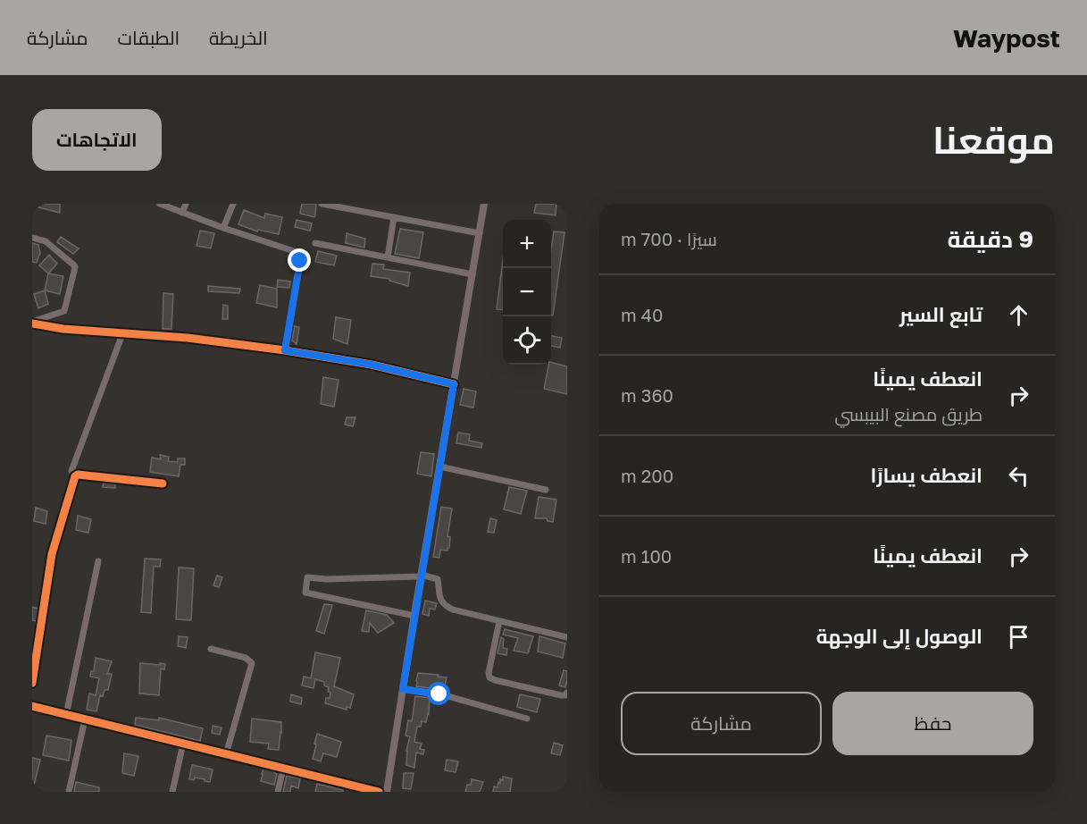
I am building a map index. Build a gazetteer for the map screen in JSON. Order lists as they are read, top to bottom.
{
  "page": {
    "header": "Waypost",
    "nav": ["الخريطة", "الطبقات", "مشاركة"],
    "title": "موقعنا",
    "buttons": [
      "الاتجاهات",
      ["حفظ", "مشاركة"]
    ],
    "heading": ["9 دقيقة", "سيرًا · 700 m"],
    "map_buttons": ["+", "−"],
    "list": [
      ["تابع السير", "40 m"],
      ["انعطف يمينًا", "طريق مصنع البيبسي", "360 m"],
      ["انعطف يسارًا", "200 m"],
      ["انعطف يمينًا", "100 m"],
      "الوصول إلى الوجهة"
    ]
  }
}
